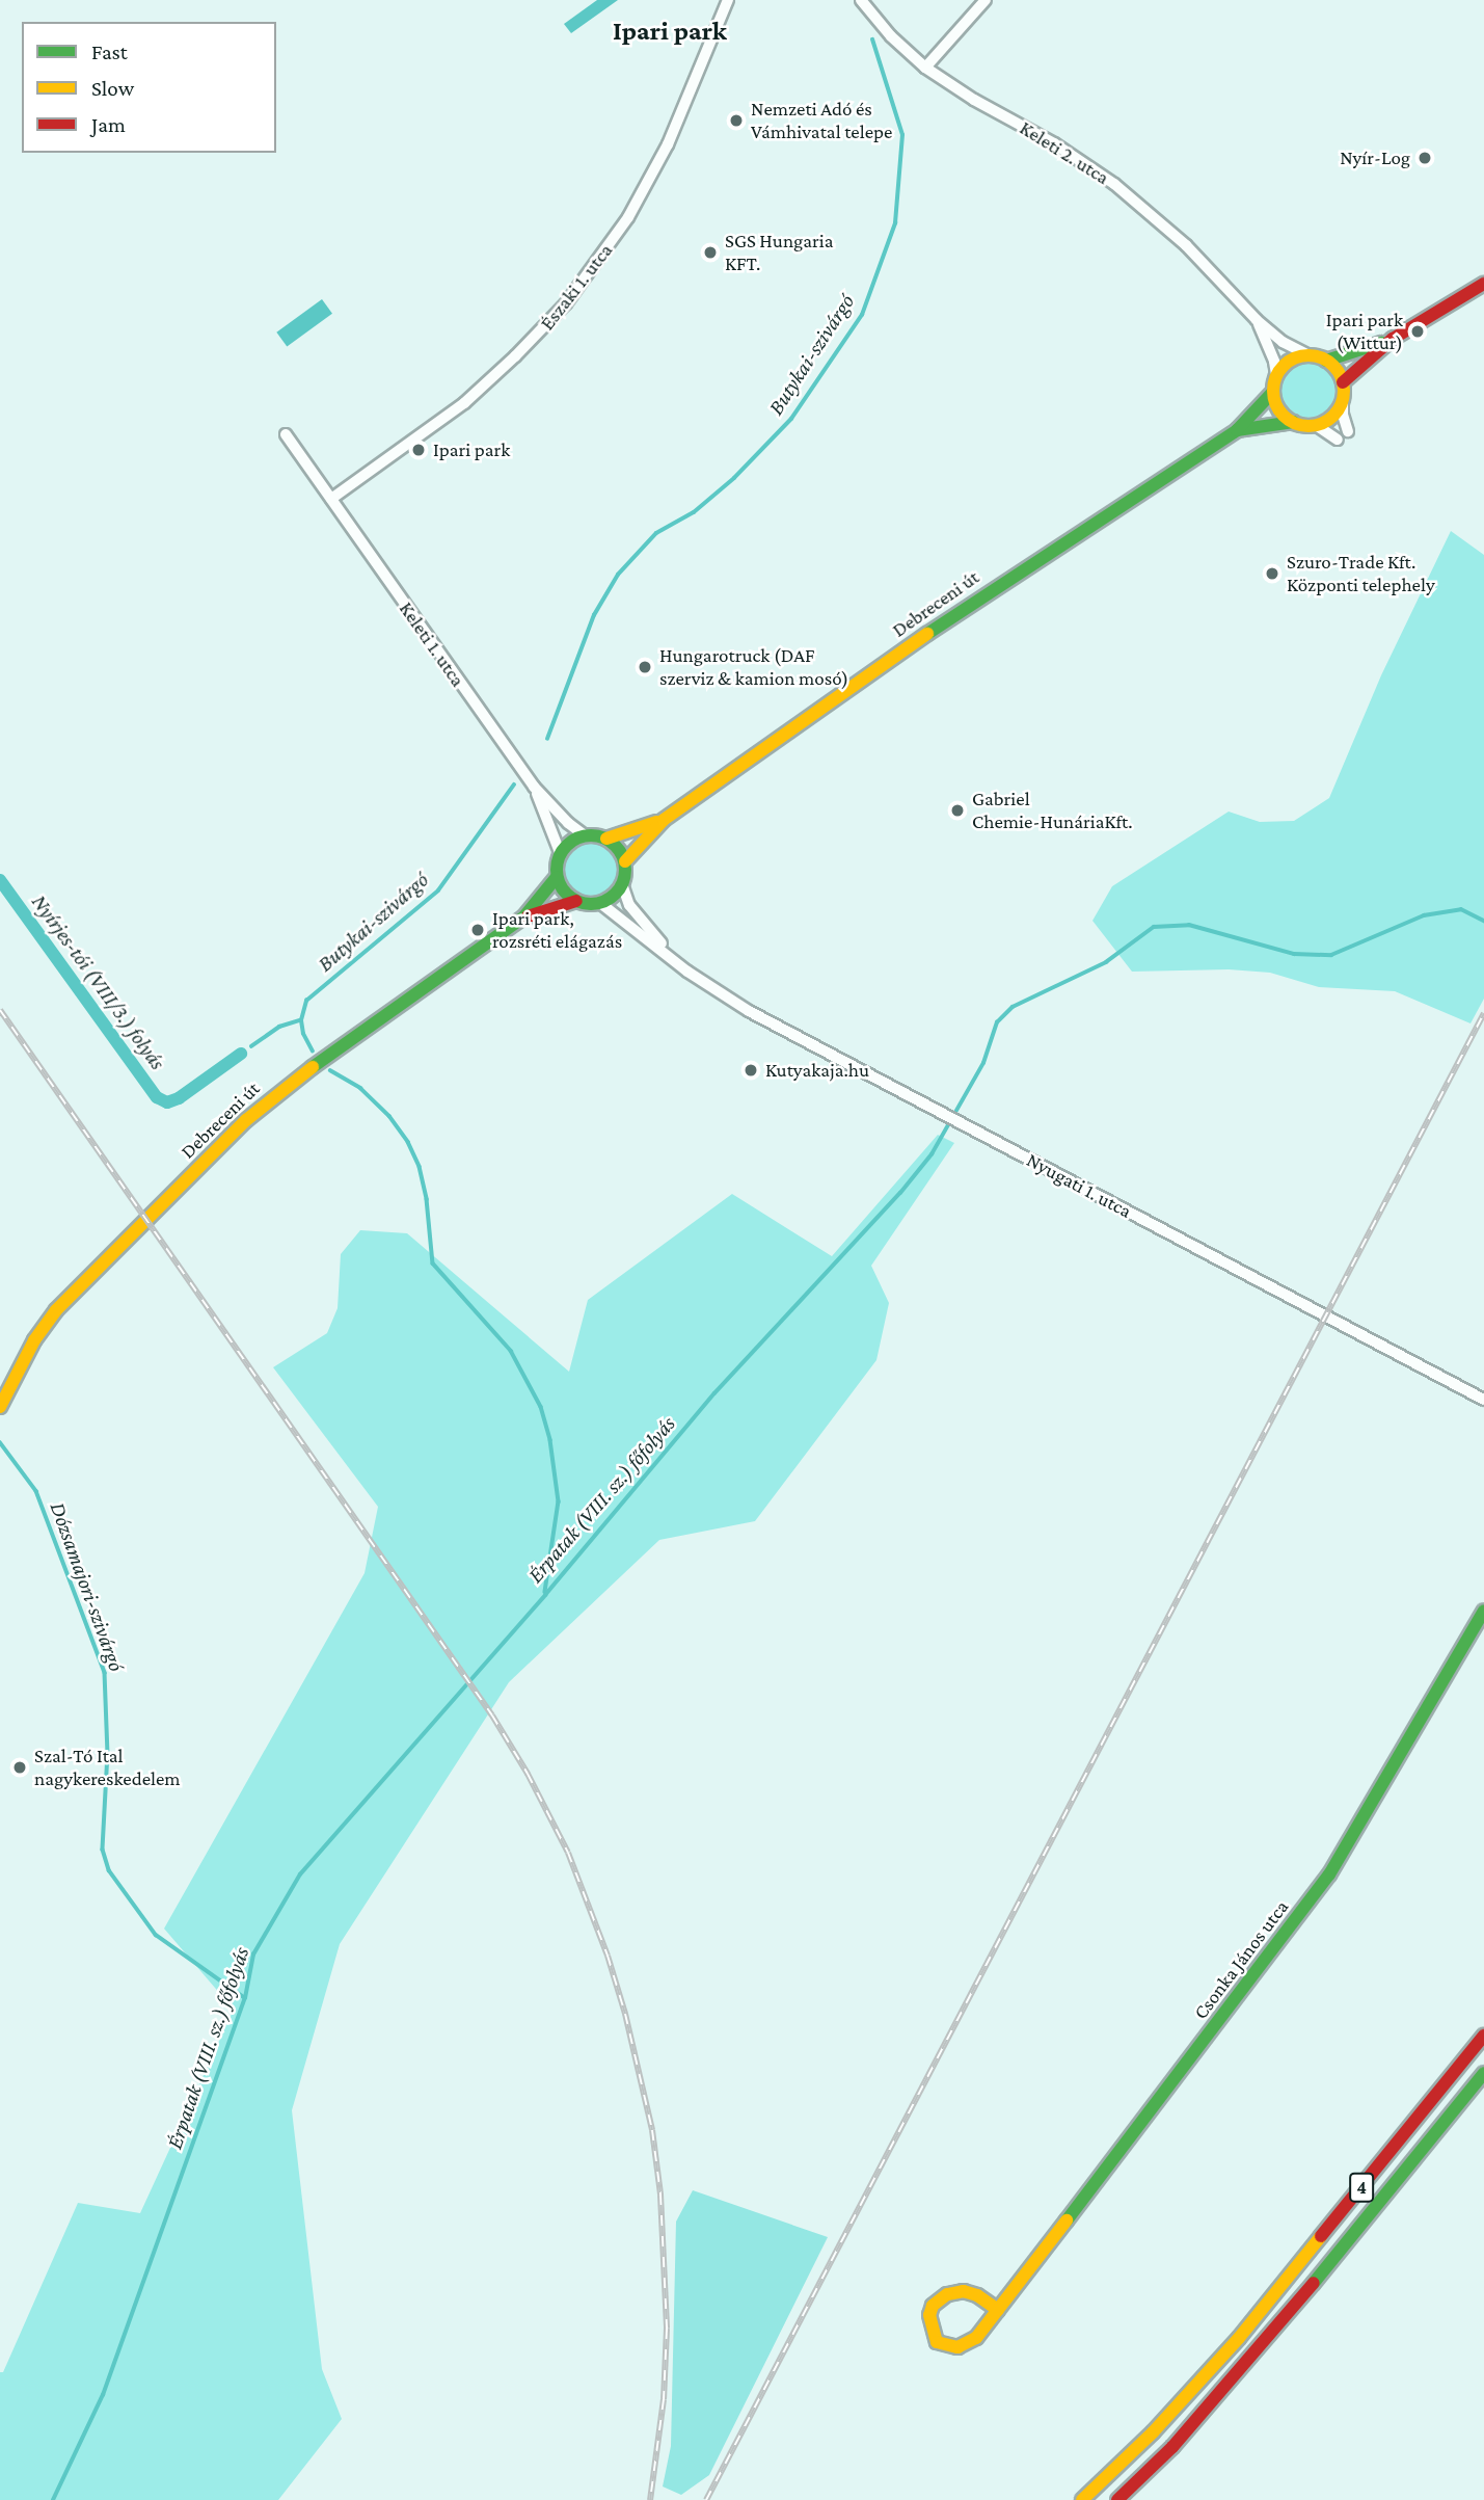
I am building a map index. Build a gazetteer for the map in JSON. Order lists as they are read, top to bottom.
{
  "streets": {
    "street": [
      "Keleti 2. utca",
      "Északi 1. utca",
      "Debreceni út",
      "Keleti 1. utca",
      "Nyugati 1. utca",
      "Csonka János utca",
      "4"
    ]
  },
  "crossings": [
    ["Északi 1. utca", "Keleti 1. utca"]
  ],
  "districts": ["Ipari park"],
  "water": [
    "Butykai-szivárgó",
    "Nyírjes-tói (VIII/3.) folyás",
    "Érpatak (VIII. sz.) főfolyás",
    "Dózsamajori-szivárgó"
  ],
  "places": [
    "Nemzeti Adó és Vámhivatal telepe",
    "Nyír-Log",
    "SGS Hungaria KFT.",
    "Ipari park (Wittur)",
    "Ipari park",
    "Szuro-Trade Kft. Központi telephely",
    "Hungarotruck (DAF szerviz & kamion mosó)",
    "Gabriel Chemie-HunáriaKft.",
    "Ipari park, rozsréti elágazás",
    "Kutyakaja.hu",
    "Szal-Tó Ital nagykereskedelem"
  ],
  "legend": ["Fast", "Slow", "Jam"]
}
